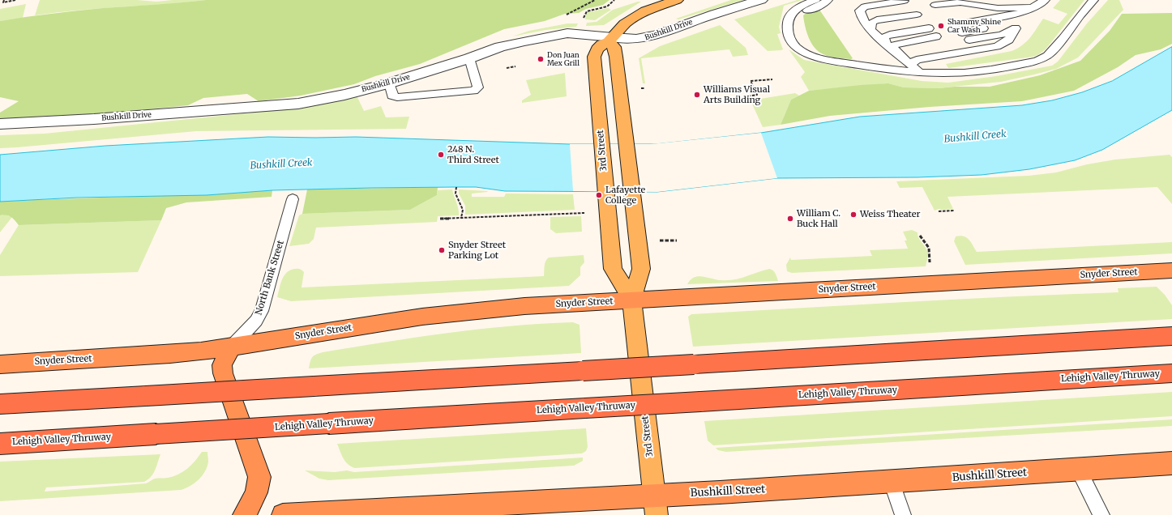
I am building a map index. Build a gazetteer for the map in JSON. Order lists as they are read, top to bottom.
{
  "streets": {
    "highway": ["Snyder Street", "Lehigh Valley Thruway", "Bushkill Street"],
    "main road": ["3rd Street"],
    "street": ["Bushkill Drive"],
    "lane": ["North Bank Street"]
  },
  "crossings": [
    ["Bushkill Drive", "3rd Street"],
    ["3rd Street", "Snyder Street"],
    ["3rd Street", "Bushkill Street"],
    ["Snyder Street", "North Bank Street"]
  ],
  "water": ["Bushkill Creek"],
  "places": [
    "Shammy Shine Car Wash",
    "Don Juan Mex Grill",
    "Williams Visual Arts Building",
    "248 N. Third Street",
    "Lafayette College",
    "Weiss Theater",
    "William C. Buck Hall",
    "Snyder Street Parking Lot"
  ]
}
